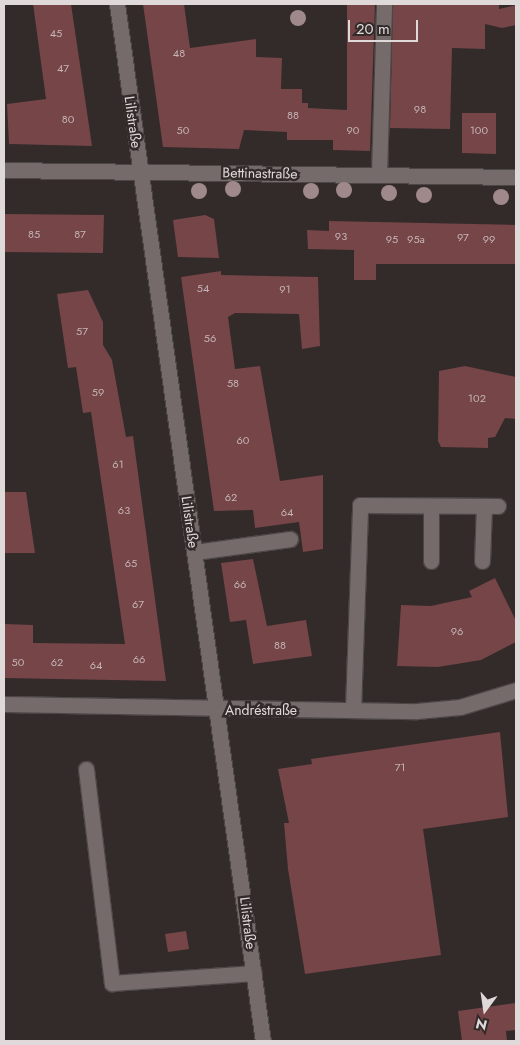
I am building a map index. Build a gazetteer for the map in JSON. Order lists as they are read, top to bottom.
{
  "streets": {
    "street": ["Lilistraße", "Bettinastraße", "Andréstraße"]
  },
  "crossings": [
    ["Lilistraße", "Bettinastraße"],
    ["Lilistraße", "Andréstraße"]
  ],
  "house_numbers": [
    "45",
    "48",
    "47",
    "98",
    "88",
    "80",
    "50",
    "90",
    "100",
    "85",
    "87",
    "93",
    "97",
    "95",
    "95a",
    "99",
    "54",
    "91",
    "57",
    "56",
    "58",
    "59",
    "102",
    "60",
    "61",
    "62",
    "63",
    "64",
    "65",
    "66",
    "67",
    "96",
    "88",
    "66",
    "50",
    "62",
    "64",
    "71"
  ],
  "scale_bar": "20 m",
  "north": "bottom"
}
